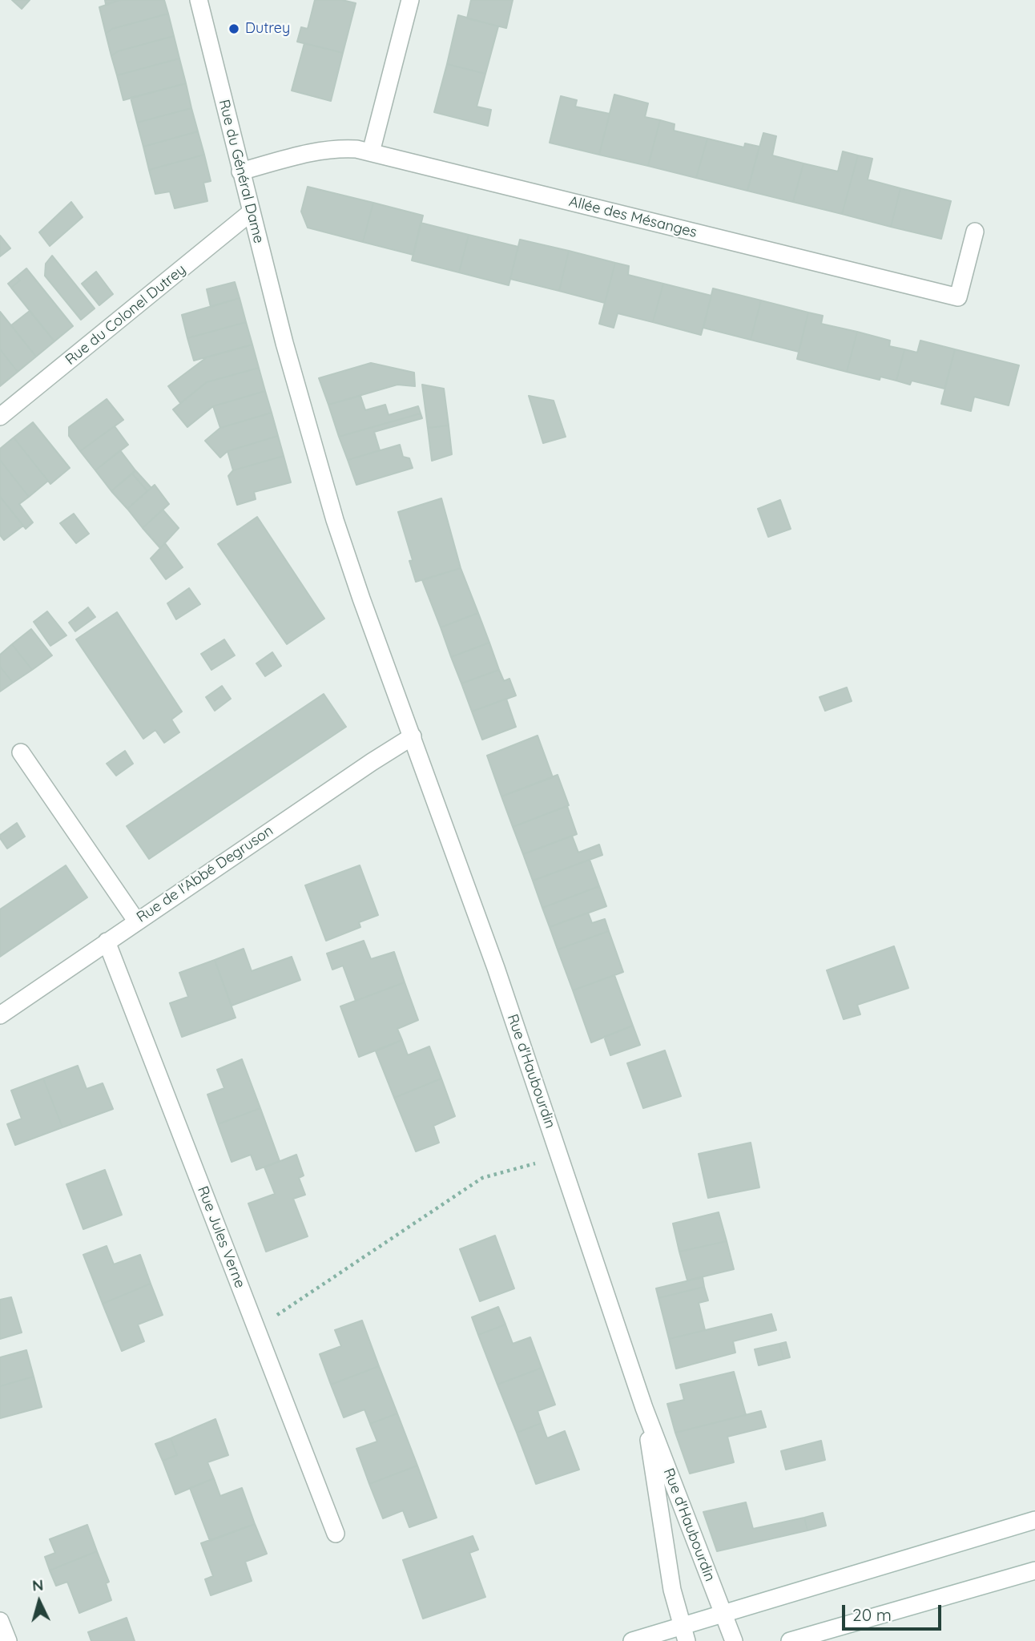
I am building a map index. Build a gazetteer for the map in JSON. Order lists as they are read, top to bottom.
{
  "streets": {
    "street": [
      "Rue du Général Dame",
      "Allée des Mésanges",
      "Rue du Colonel Dutrey",
      "Rue de l'Abbé Degruson",
      "Rue d'Haubourdin",
      "Rue Jules Verne"
    ]
  },
  "crossings": [
    ["Rue du Général Dame", "Allée des Mésanges"],
    ["Rue du Général Dame", "Rue du Colonel Dutrey"],
    ["Rue du Général Dame", "Rue de l'Abbé Degruson"],
    ["Rue du Général Dame", "Rue d'Haubourdin"],
    ["Rue de l'Abbé Degruson", "Rue d'Haubourdin"],
    ["Rue de l'Abbé Degruson", "Rue Jules Verne"]
  ],
  "places": ["Dutrey"],
  "scale_bar": "20 m",
  "north": "top"
}
